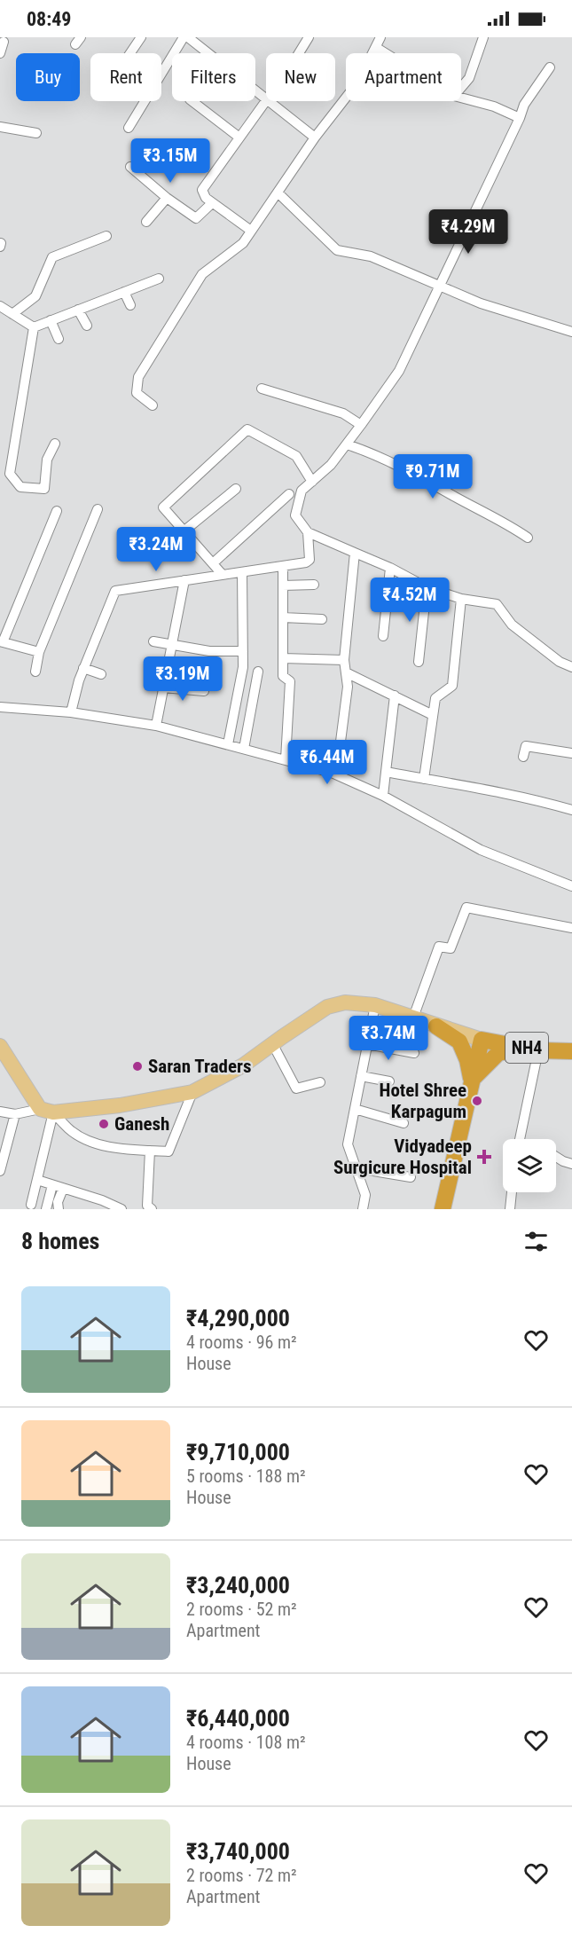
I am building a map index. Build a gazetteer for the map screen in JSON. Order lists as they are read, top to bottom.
{
  "streets": {
    "highway": ["NH4"]
  },
  "places": {
    "other": ["Saran Traders", "Hotel Shree Karpagum", "Ganesh"],
    "health": ["Vidyadeep Surgicure Hospital"]
  },
  "page": {
    "status": "08:49",
    "chip": [
      "Buy",
      "Rent",
      "Filters",
      "New",
      "Apartment"
    ],
    "price": [
      "₹3.15M",
      "₹4.29M",
      "₹9.71M",
      "₹3.24M",
      "₹4.52M",
      "₹3.19M",
      "₹6.44M",
      "₹3.74M"
    ],
    "heading": "8 homes",
    "list": [
      {
        "name": "₹4,290,000",
        "note": "4 rooms · 96 m² · House"
      },
      {
        "name": "₹9,710,000",
        "note": "5 rooms · 188 m² · House"
      },
      {
        "name": "₹3,240,000",
        "note": "2 rooms · 52 m² · Apartment"
      },
      {
        "name": "₹6,440,000",
        "note": "4 rooms · 108 m² · House"
      },
      {
        "name": "₹3,740,000",
        "note": "2 rooms · 72 m² · Apartment"
      }
    ]
  }
}
